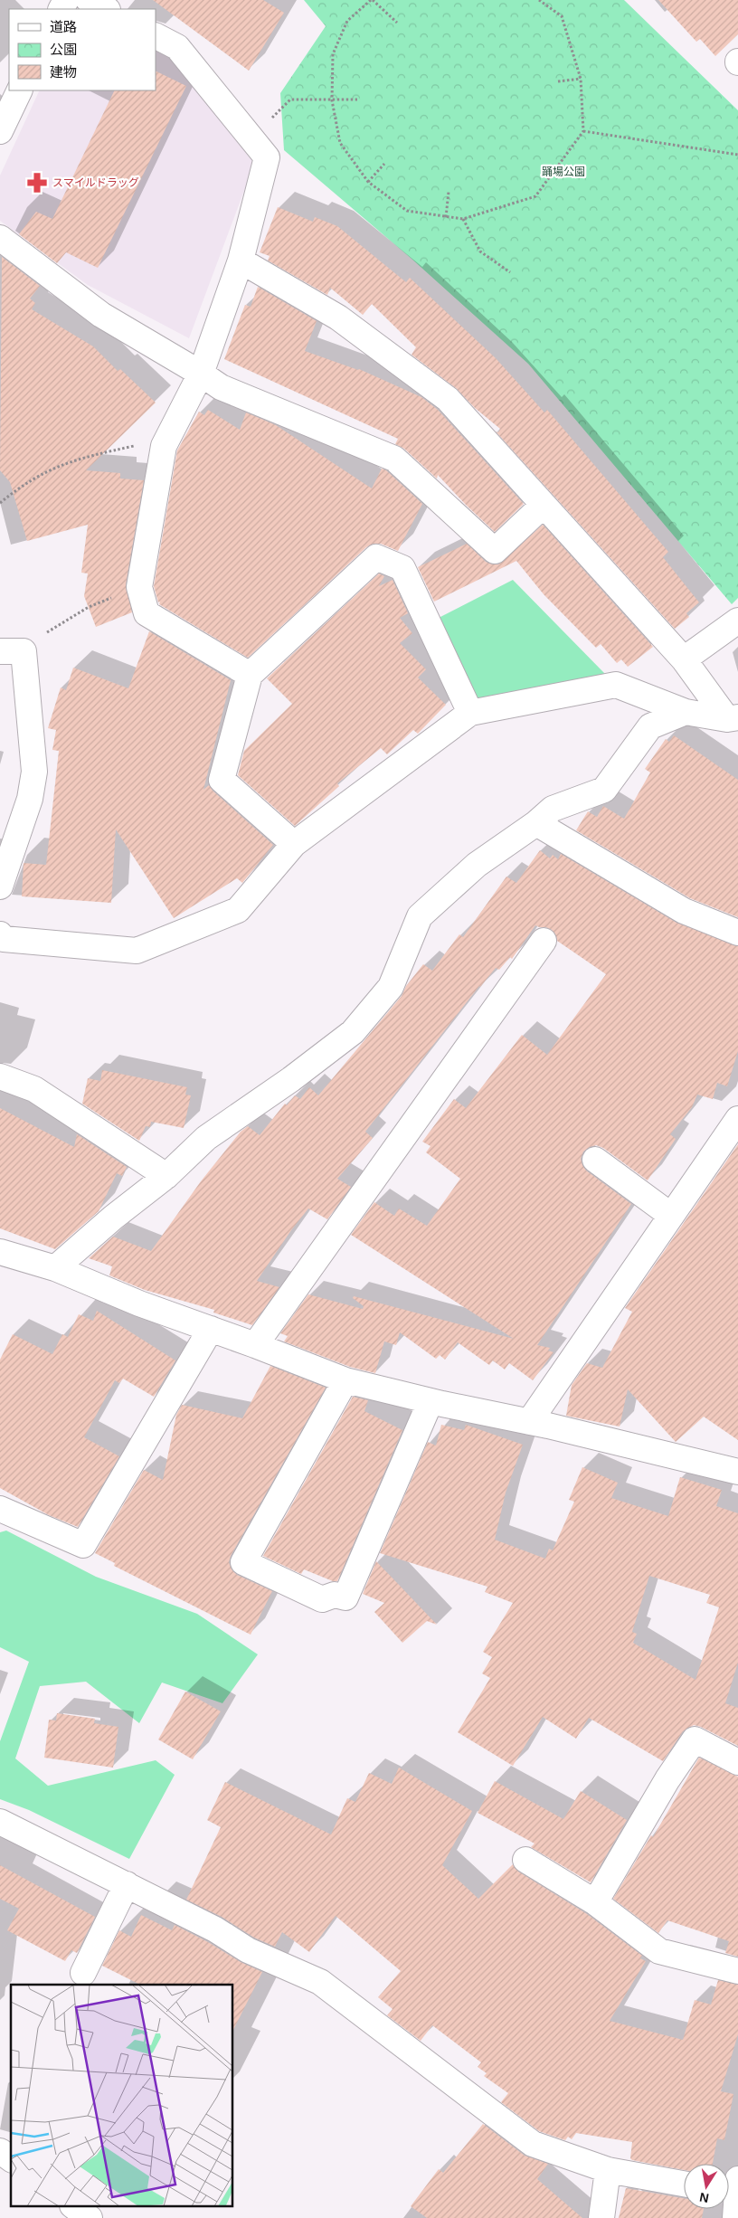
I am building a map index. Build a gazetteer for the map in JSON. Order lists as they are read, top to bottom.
{
  "parks": ["踊場公園"],
  "places": {
    "pharmacy": ["スマイルドラッグ"]
  },
  "legend": ["道路", "公園", "建物"],
  "north": "bottom"
}
